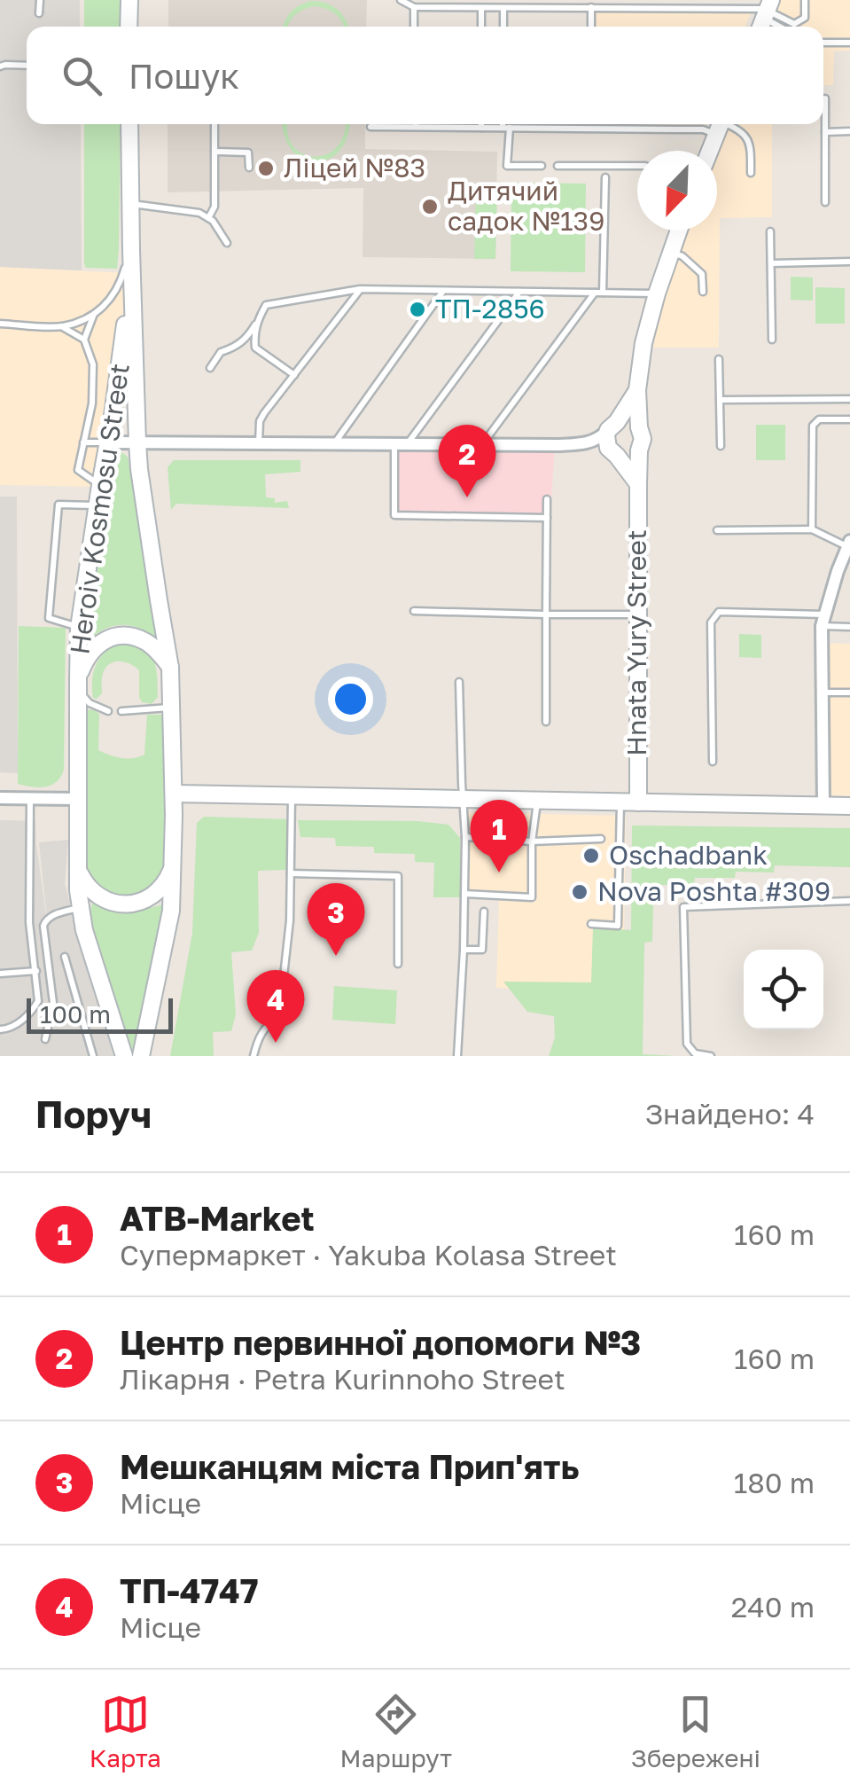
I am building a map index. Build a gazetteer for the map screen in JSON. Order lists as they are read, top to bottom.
{
  "streets": {
    "main road": ["Heroiv Kosmosu Street", "Hnata Yury Street"]
  },
  "places": [
    "Ліцей №83",
    "Дитячий садок №139",
    "ТП-2856",
    "Oschadbank",
    "Nova Poshta #309"
  ],
  "scale_bar": "100 m",
  "north": "bottom left",
  "page": {
    "search": "Пошук",
    "pins": [
      "2",
      "1",
      "3",
      "4"
    ],
    "scale": "100 m",
    "heading": ["Поруч", "Знайдено: 4"],
    "list": [
      {
        "mark": "1",
        "name": "ATB-Market",
        "note": "Супермаркет · Yakuba Kolasa Street",
        "value": "160 m"
      },
      {
        "mark": "2",
        "name": "Центр первинної допомоги №3",
        "note": "Лікарня · Petra Kurinnoho Street",
        "value": "160 m"
      },
      {
        "mark": "3",
        "name": "Мешканцям міста Прип'ять",
        "note": "Місце",
        "value": "180 m"
      },
      {
        "mark": "4",
        "name": "ТП-4747",
        "note": "Місце",
        "value": "240 m"
      }
    ],
    "nav": ["Карта", "Маршрут", "Збережені"]
  }
}
